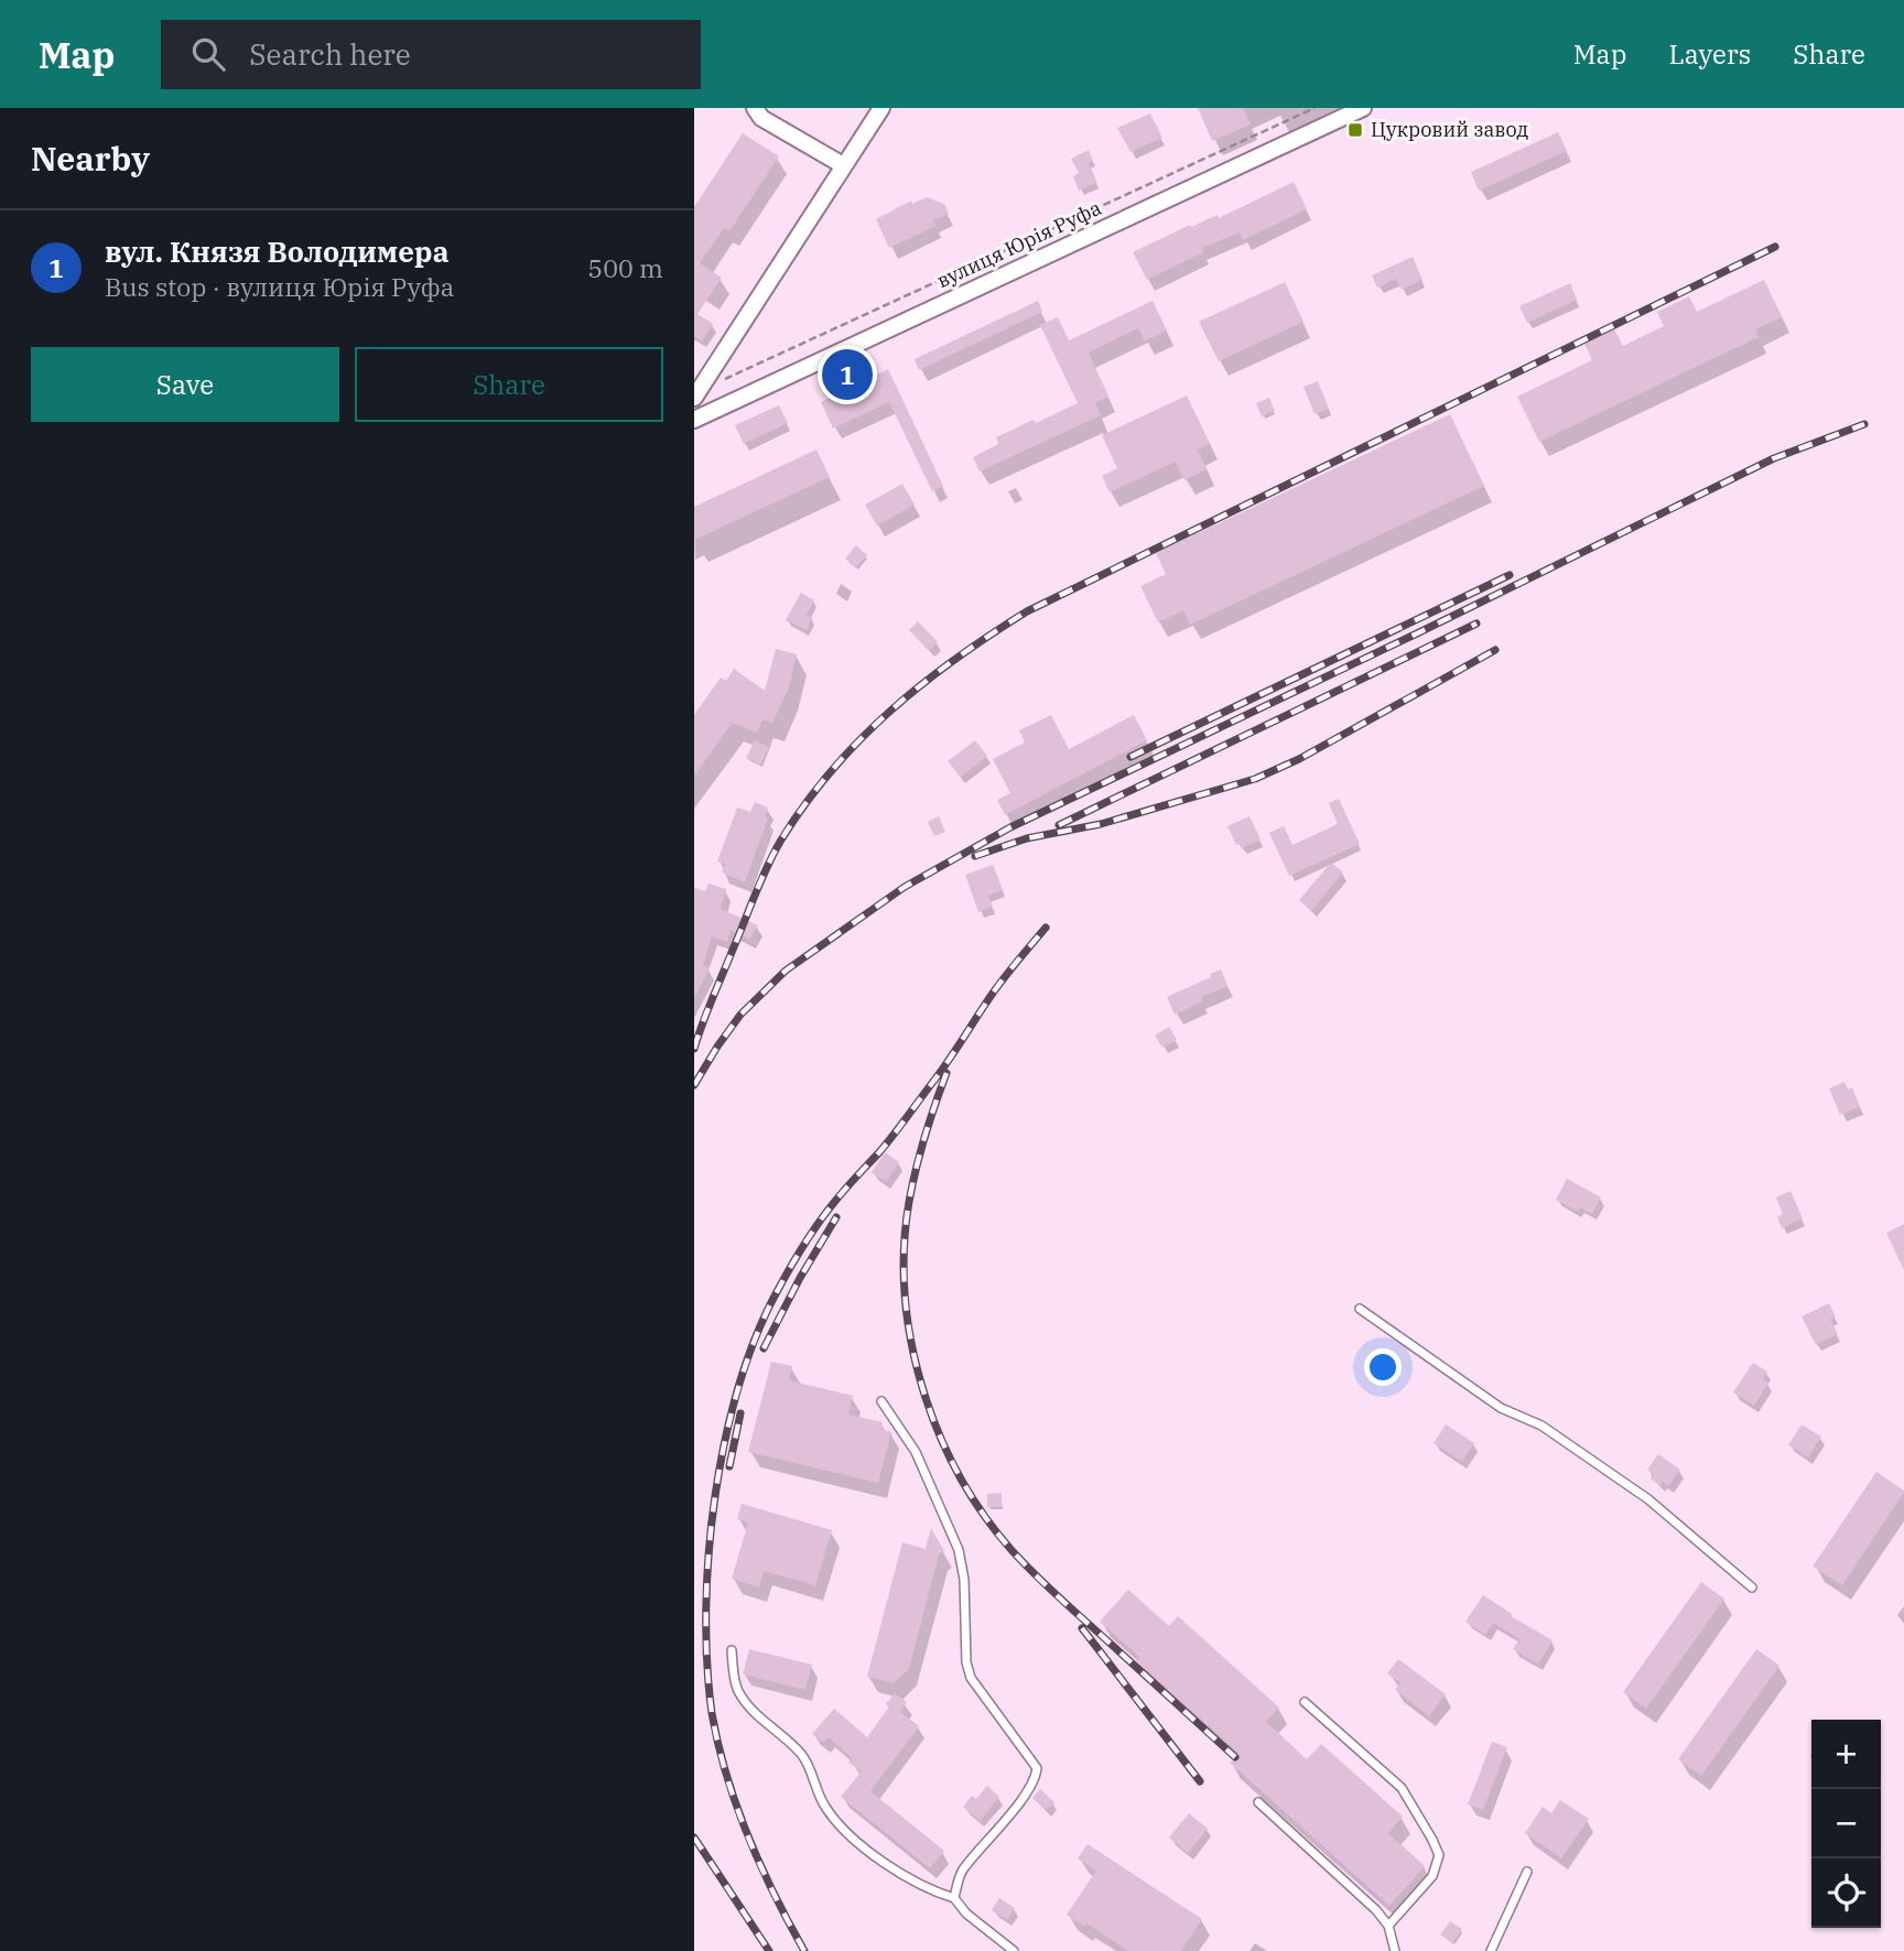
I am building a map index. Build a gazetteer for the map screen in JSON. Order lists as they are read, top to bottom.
{
  "streets": {
    "street": ["вулиця Юрія Руфа"]
  },
  "places": {
    "transit": ["Цукровий завод"]
  },
  "page": {
    "header": "Map",
    "search": "Search here",
    "nav": ["Map", "Layers", "Share"],
    "heading": "Nearby",
    "list": [
      {
        "mark": "1",
        "name": "вул. Князя Володимера",
        "note": "Bus stop · вулиця Юрія Руфа",
        "value": "500 m"
      }
    ],
    "buttons": ["Save", "Share"],
    "pins": "1",
    "map_buttons": ["+", "−"]
  }
}
